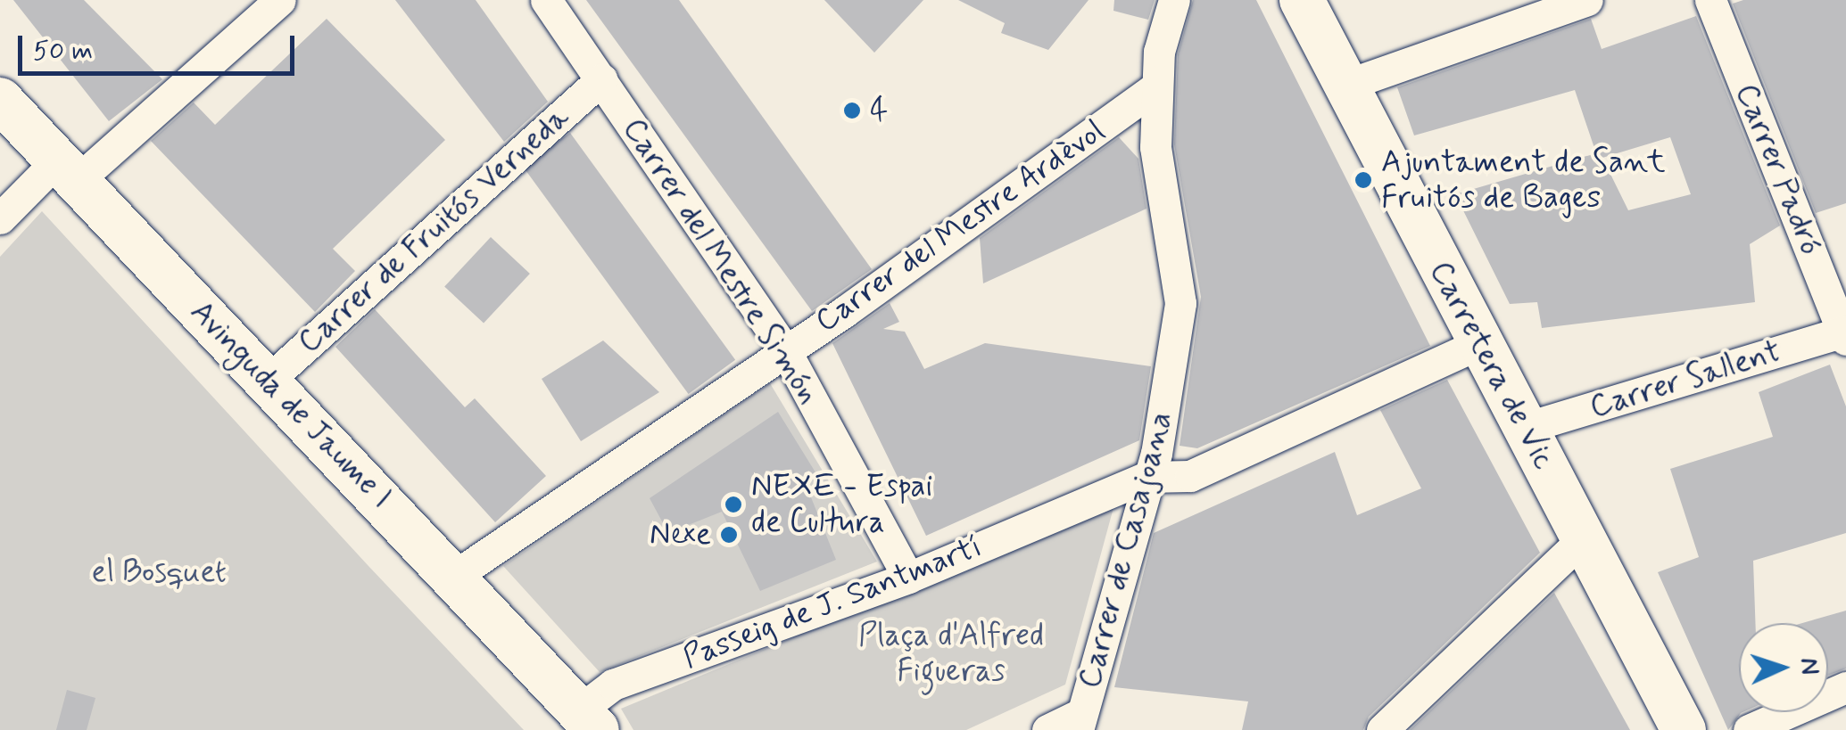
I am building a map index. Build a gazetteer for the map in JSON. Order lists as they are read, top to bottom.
{
  "streets": {
    "main road": ["Carretera de Vic", "Avinguda de Jaume I"],
    "street": [
      "Carrer Padró",
      "Carrer del Mestre Ardèvol",
      "Carrer de Fruitós Verneda",
      "Carrer del Mestre Simón",
      "Carrer Sallent",
      "Carrer de Casajoana",
      "Passeig de J. Santmartí"
    ]
  },
  "crossings": [
    ["Carrer Padró", "Carrer Sallent"],
    ["Carrer del Mestre Ardèvol", "Carrer del Mestre Simón"],
    ["Carrer del Mestre Ardèvol", "Avinguda de Jaume I"],
    ["Carrer del Mestre Ardèvol", "Carrer de Casajoana"],
    ["Carrer de Fruitós Verneda", "Carrer del Mestre Simón"],
    ["Carrer de Fruitós Verneda", "Avinguda de Jaume I"],
    ["Carrer del Mestre Simón", "Passeig de J. Santmartí"],
    ["Carretera de Vic", "Carrer Sallent"],
    ["Carretera de Vic", "Passeig de J. Santmartí"],
    ["Avinguda de Jaume I", "Passeig de J. Santmartí"],
    ["Carrer de Casajoana", "Passeig de J. Santmartí"]
  ],
  "parks": ["el Bosquet", "Plaça d'Alfred Figueras"],
  "places": [
    "4",
    "Ajuntament de Sant Fruitós de Bages",
    "NEXE - Espai de Cultura",
    "Nexe"
  ],
  "scale_bar": "50 m",
  "north": "right"
}
